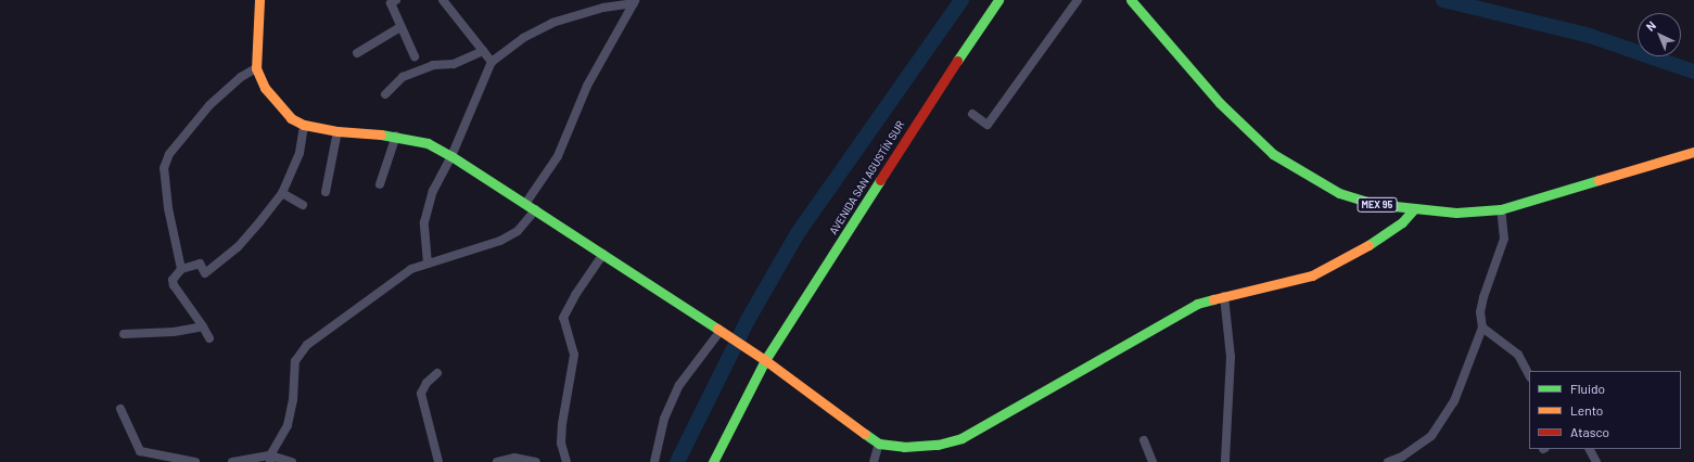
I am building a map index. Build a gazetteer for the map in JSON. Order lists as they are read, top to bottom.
{
  "streets": {
    "street": ["AVENIDA SAN AGUSTÍN SUR", "MEX 95"]
  },
  "legend": ["Fluido", "Lento", "Atasco"],
  "north": "top left"
}
